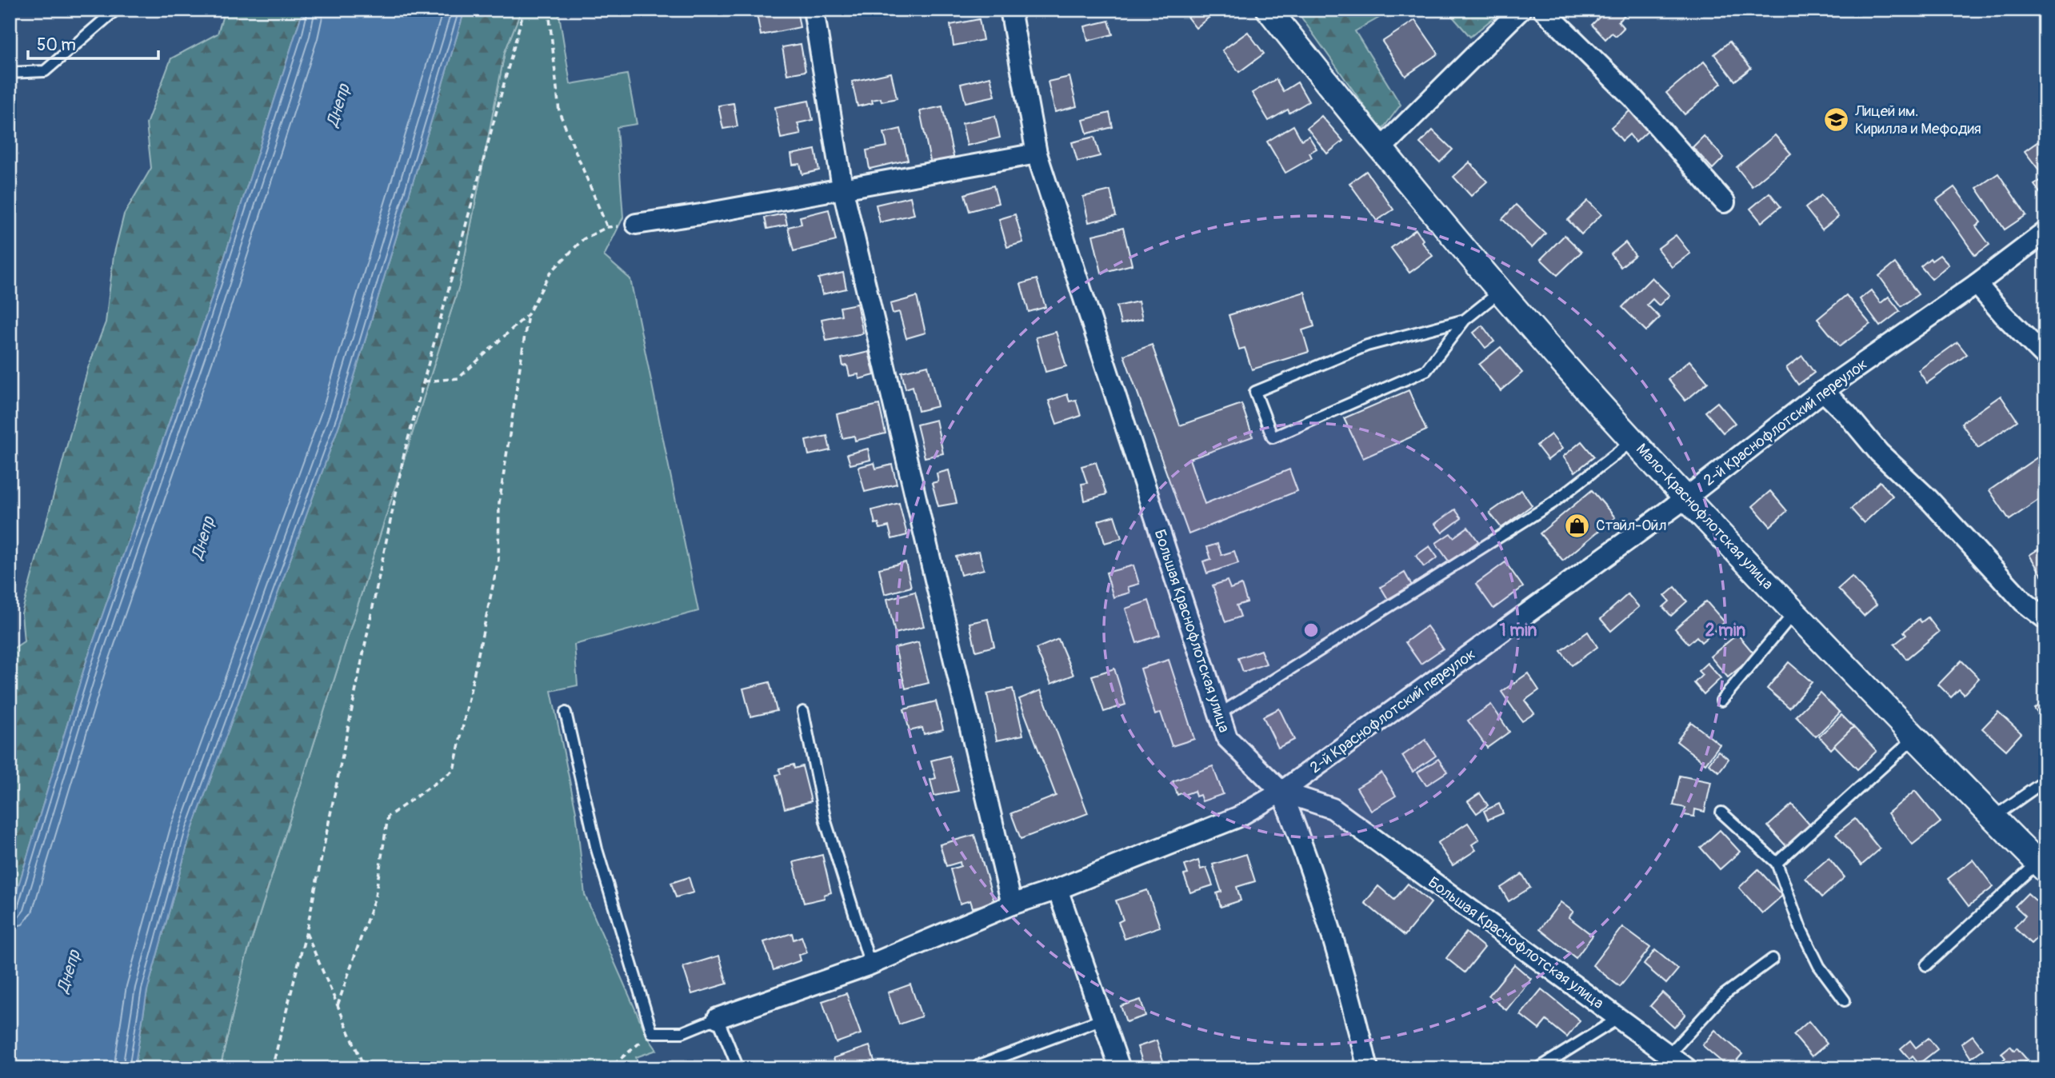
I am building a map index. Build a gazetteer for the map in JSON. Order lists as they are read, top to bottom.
{
  "streets": {
    "street": ["2-й Краснофлотский переулок", "Мало-Краснофлотская улица", "Большая Краснофлотская улица"]
  },
  "crossings": [
    ["2-й Краснофлотский переулок", "Мало-Краснофлотская улица"],
    ["2-й Краснофлотский переулок", "Большая Краснофлотская улица"]
  ],
  "water": ["Днепр"],
  "places": {
    "school or university": ["Лицей им. Кирилла и Мефодия"],
    "shop": ["Стайл-Ойл"]
  },
  "scale_bar": "50 m",
  "rings": ["1 min", "2 min"]
}
